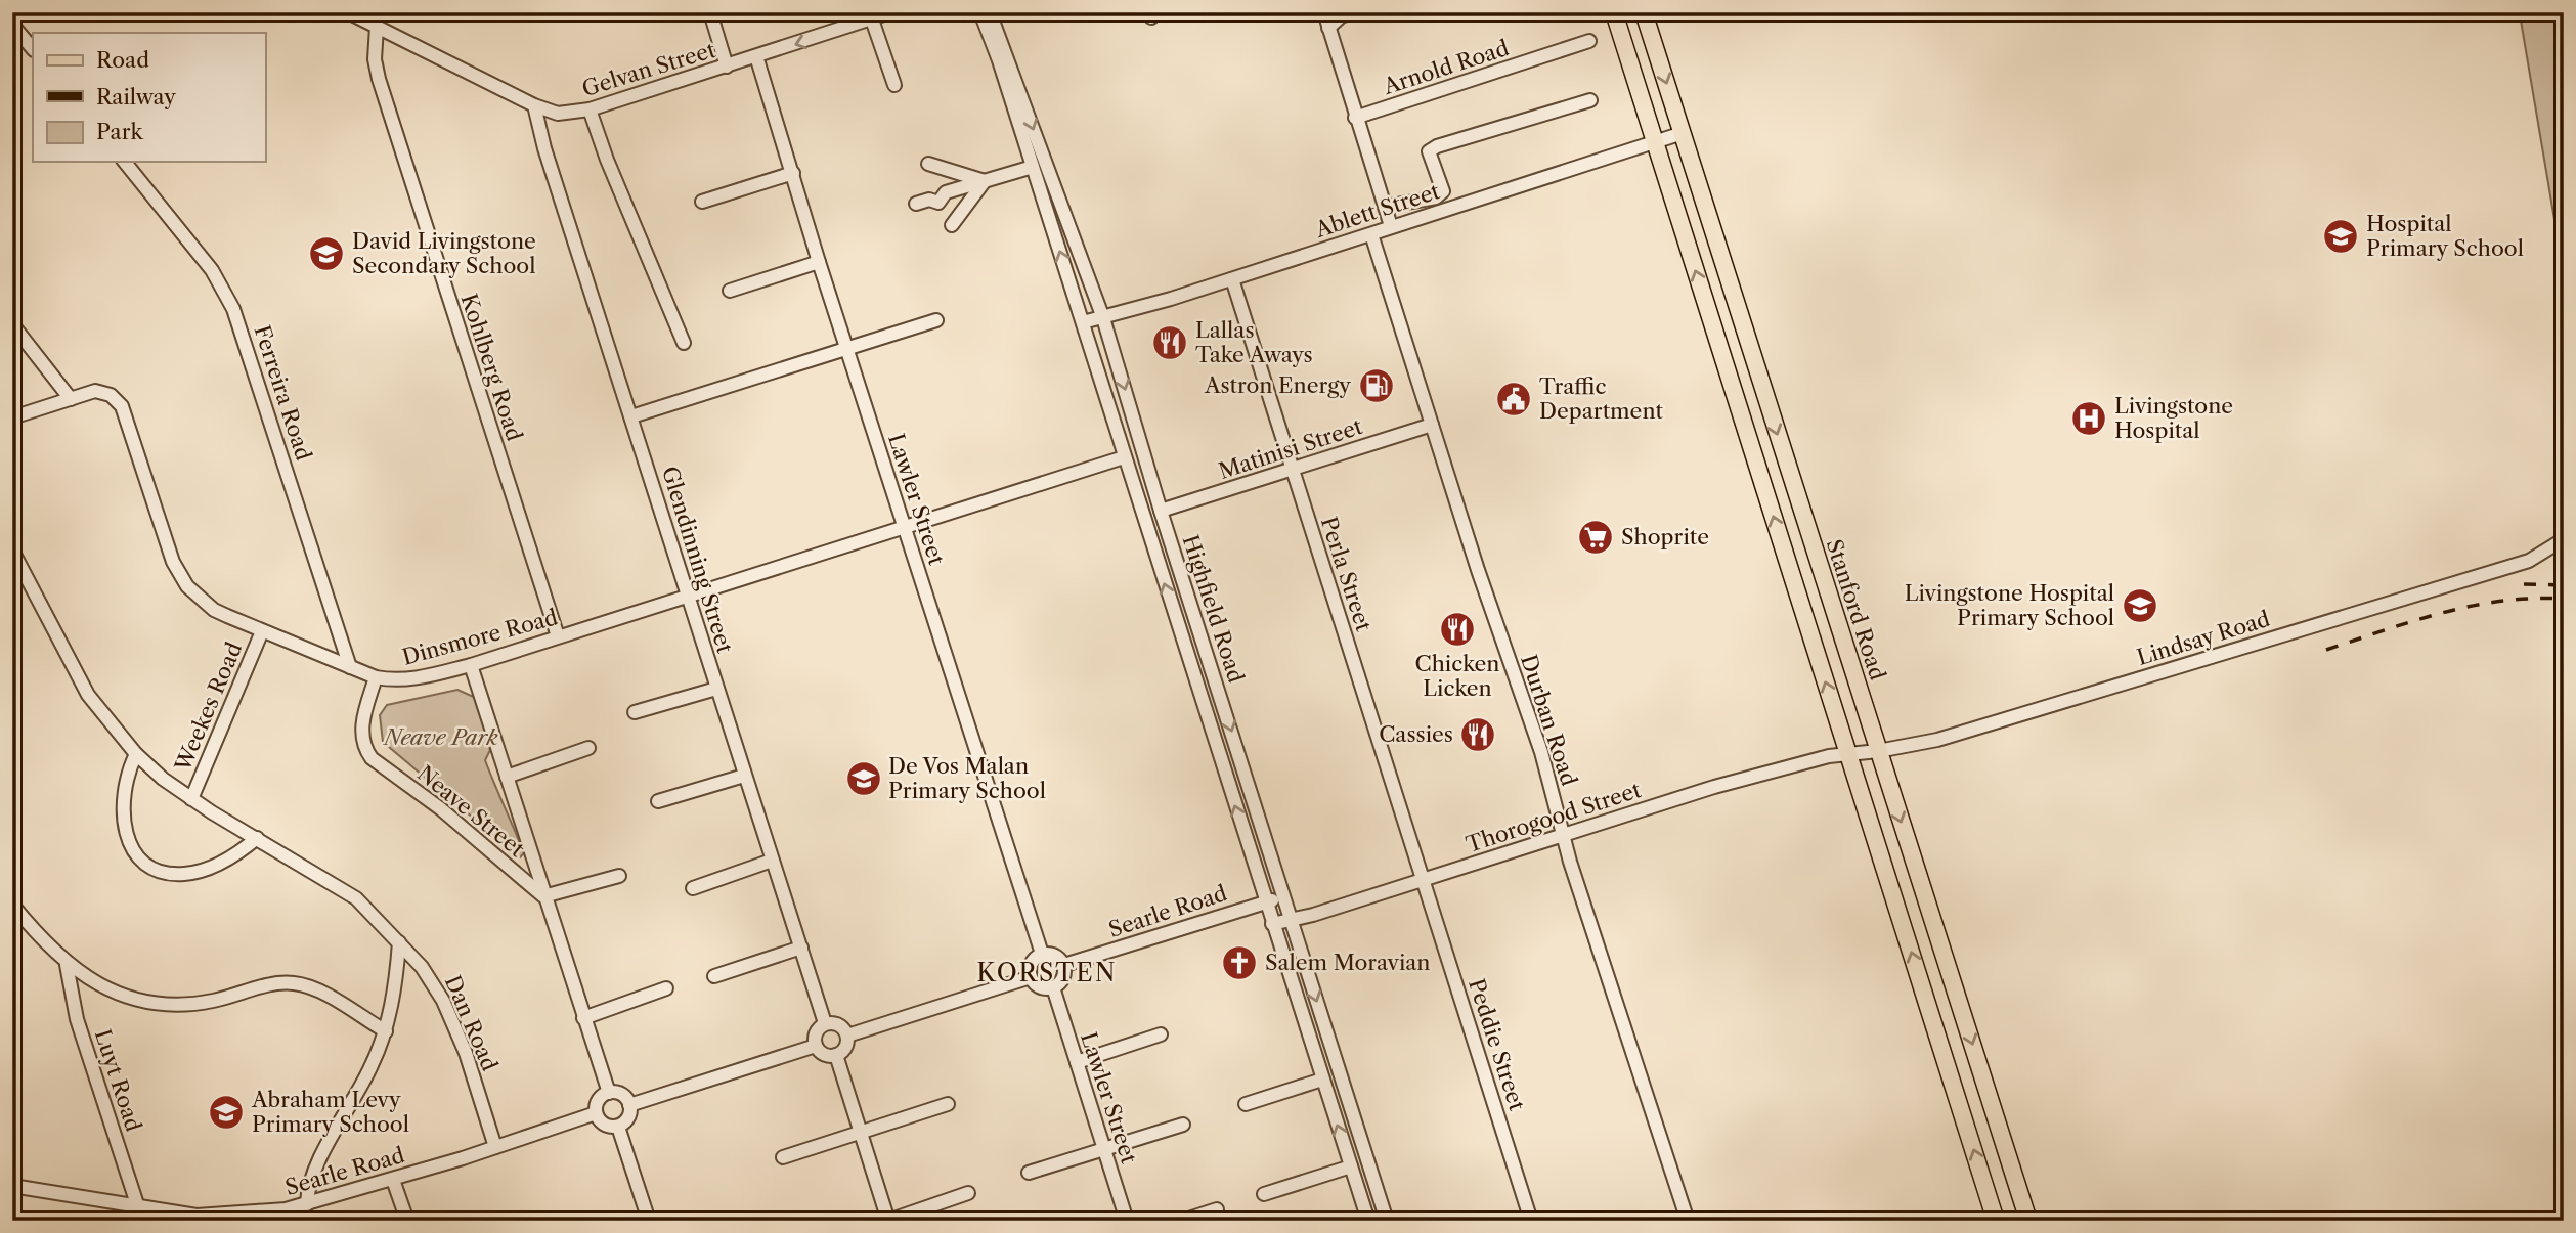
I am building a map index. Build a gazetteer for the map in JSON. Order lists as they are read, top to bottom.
{
  "streets": {
    "main road": ["Stanford Road"],
    "street": [
      "Arnold Road",
      "Gelvan Street",
      "Ablett Street",
      "Kohlberg Road",
      "Ferreira Road",
      "Matinisi Street",
      "Lawler Street",
      "Glendinning Street",
      "Perla Street",
      "Highfield Road",
      "Dinsmore Road",
      "Lindsay Road",
      "Weekes Road",
      "Durban Road",
      "Neave Street",
      "Thorogood Street",
      "Searle Road",
      "Dan Road",
      "Peddie Street",
      "Luyt Road"
    ]
  },
  "crossings": [
    ["Gelvan Street", "Kohlberg Road"],
    ["Gelvan Street", "Lawler Street"],
    ["Gelvan Street", "Glendinning Street"],
    ["Ablett Street", "Perla Street"],
    ["Ablett Street", "Highfield Road"],
    ["Ablett Street", "Stanford Road"],
    ["Ablett Street", "Durban Road"],
    ["Kohlberg Road", "Dinsmore Road"],
    ["Ferreira Road", "Dinsmore Road"],
    ["Matinisi Street", "Perla Street"],
    ["Matinisi Street", "Highfield Road"],
    ["Matinisi Street", "Durban Road"],
    ["Lawler Street", "Dinsmore Road"],
    ["Lawler Street", "Searle Road"],
    ["Glendinning Street", "Dinsmore Road"],
    ["Perla Street", "Thorogood Street"],
    ["Perla Street", "Peddie Street"],
    ["Highfield Road", "Dinsmore Road"],
    ["Highfield Road", "Thorogood Street"],
    ["Highfield Road", "Searle Road"],
    ["Stanford Road", "Lindsay Road"],
    ["Dinsmore Road", "Weekes Road"],
    ["Dinsmore Road", "Neave Street"],
    ["Lindsay Road", "Thorogood Street"],
    ["Weekes Road", "Dan Road"],
    ["Durban Road", "Thorogood Street"],
    ["Neave Street", "Searle Road"],
    ["Thorogood Street", "Peddie Street"],
    ["Searle Road", "Dan Road"],
    ["Searle Road", "Luyt Road"]
  ],
  "districts": ["KORSTEN"],
  "parks": ["Neave Park"],
  "places": {
    "school or university": [
      "Hospital Primary School",
      "David Livingstone Secondary School",
      "Livingstone Hospital Primary School",
      "De Vos Malan Primary School",
      "Abraham Levy Primary School"
    ],
    "restaurant": ["Lallas Take Aways", "Chicken Licken", "Cassies"],
    "fuel station": ["Astron Energy"],
    "public building": ["Traffic Department"],
    "hospital": ["Livingstone Hospital"],
    "supermarket": ["Shoprite"],
    "church": ["Salem Moravian"]
  },
  "legend": ["Road", "Railway", "Park"]
}
